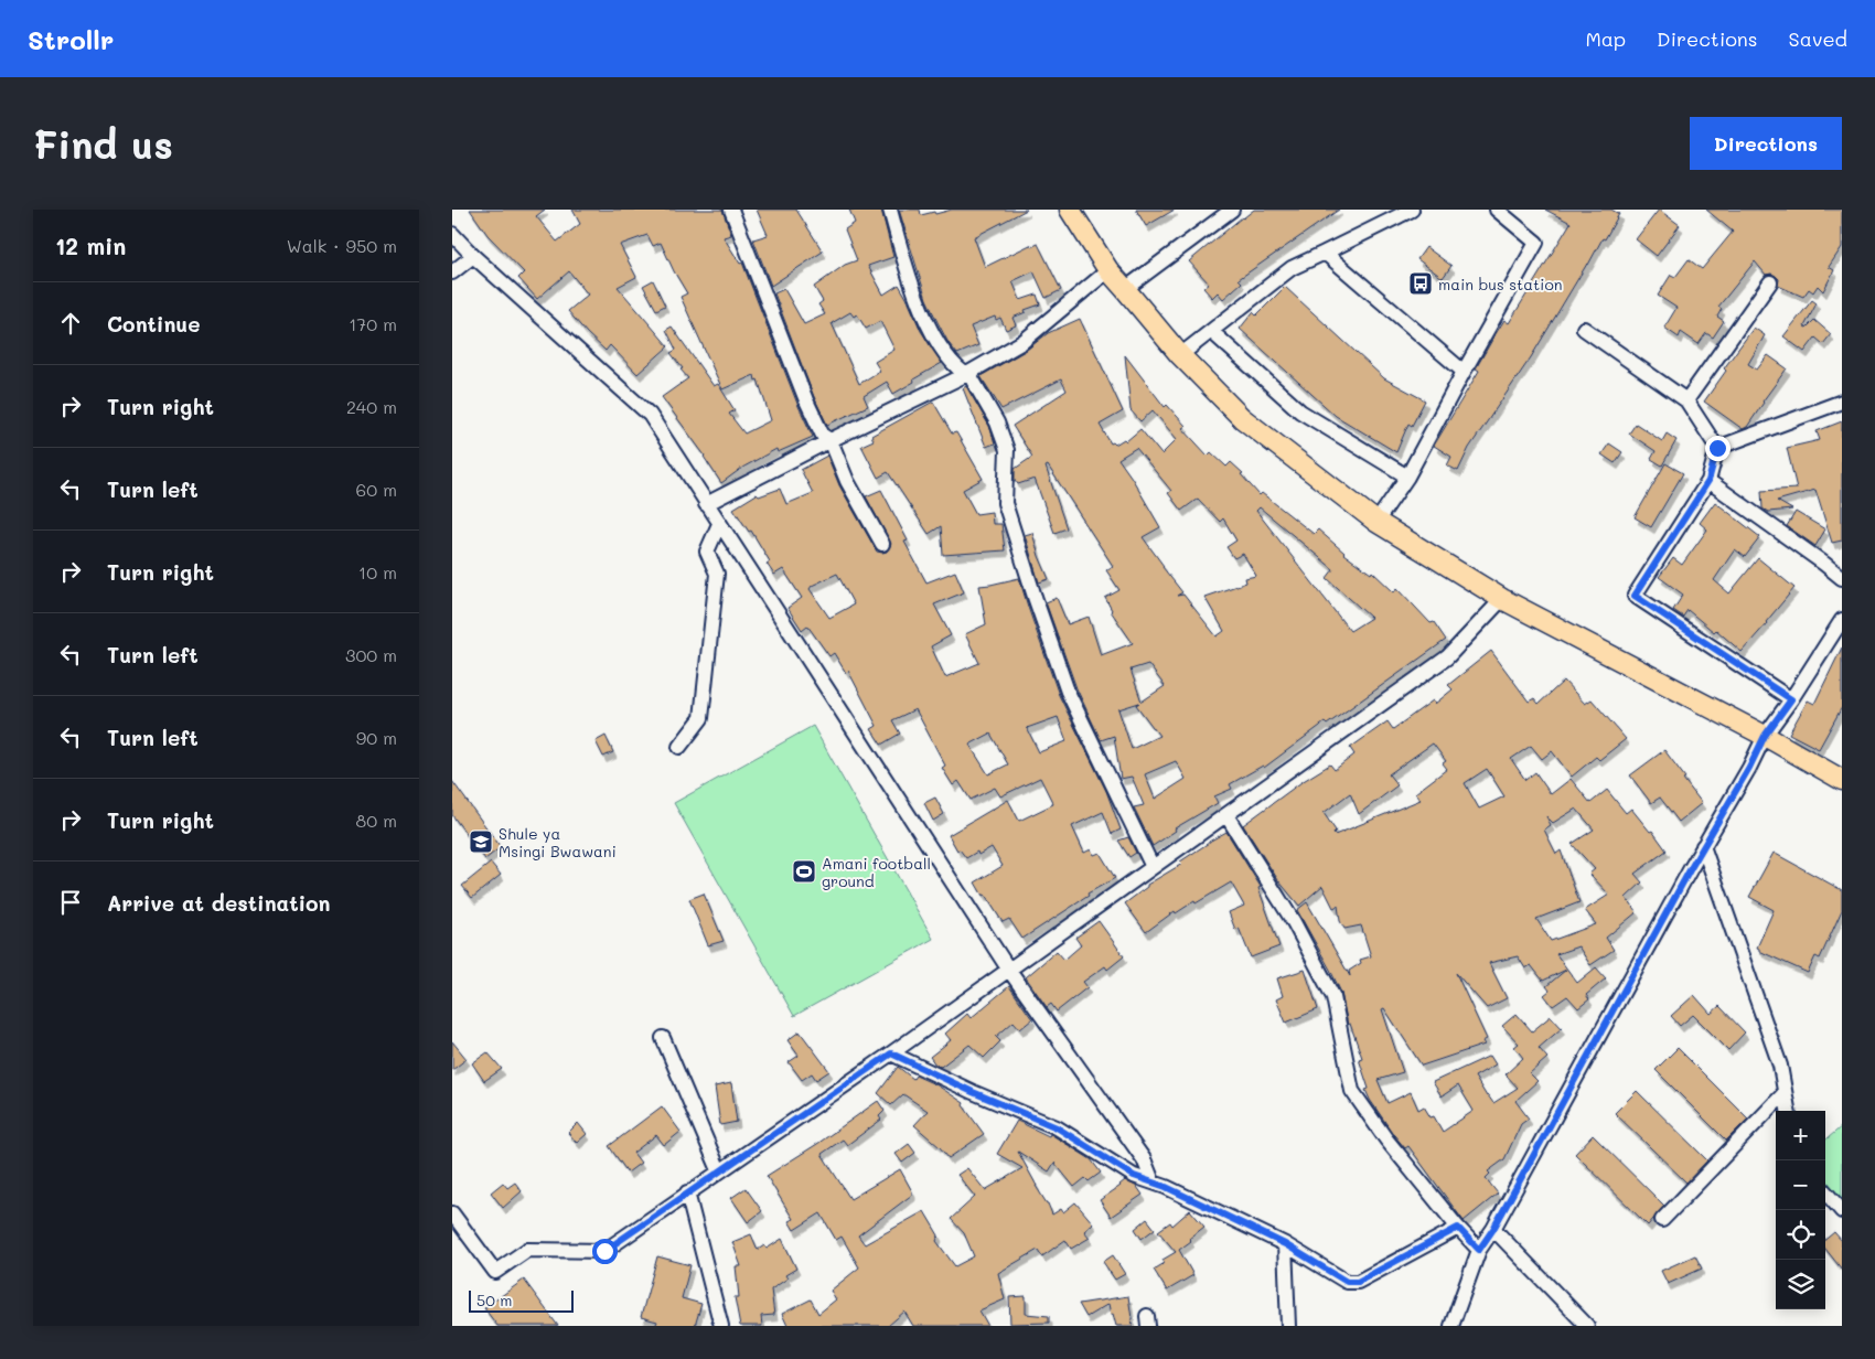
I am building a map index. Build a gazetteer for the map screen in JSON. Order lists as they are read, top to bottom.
{
  "places": {
    "bus stop": ["main bus station"],
    "school or university": ["Shule ya Msingi Bwawani"],
    "sports": ["Amani football ground"]
  },
  "scale_bar": "50 m",
  "page": {
    "header": "Strollr",
    "nav": ["Map", "Directions", "Saved"],
    "buttons": "Directions",
    "title": "Find us",
    "heading": ["12 min", "Walk · 950 m"],
    "list": [
      ["Continue", "170 m"],
      ["Turn right", "240 m"],
      ["Turn left", "60 m"],
      ["Turn right", "10 m"],
      ["Turn left", "300 m"],
      ["Turn left", "90 m"],
      ["Turn right", "80 m"],
      "Arrive at destination"
    ],
    "map_buttons": ["+", "−"],
    "scale": "50 m"
  }
}
